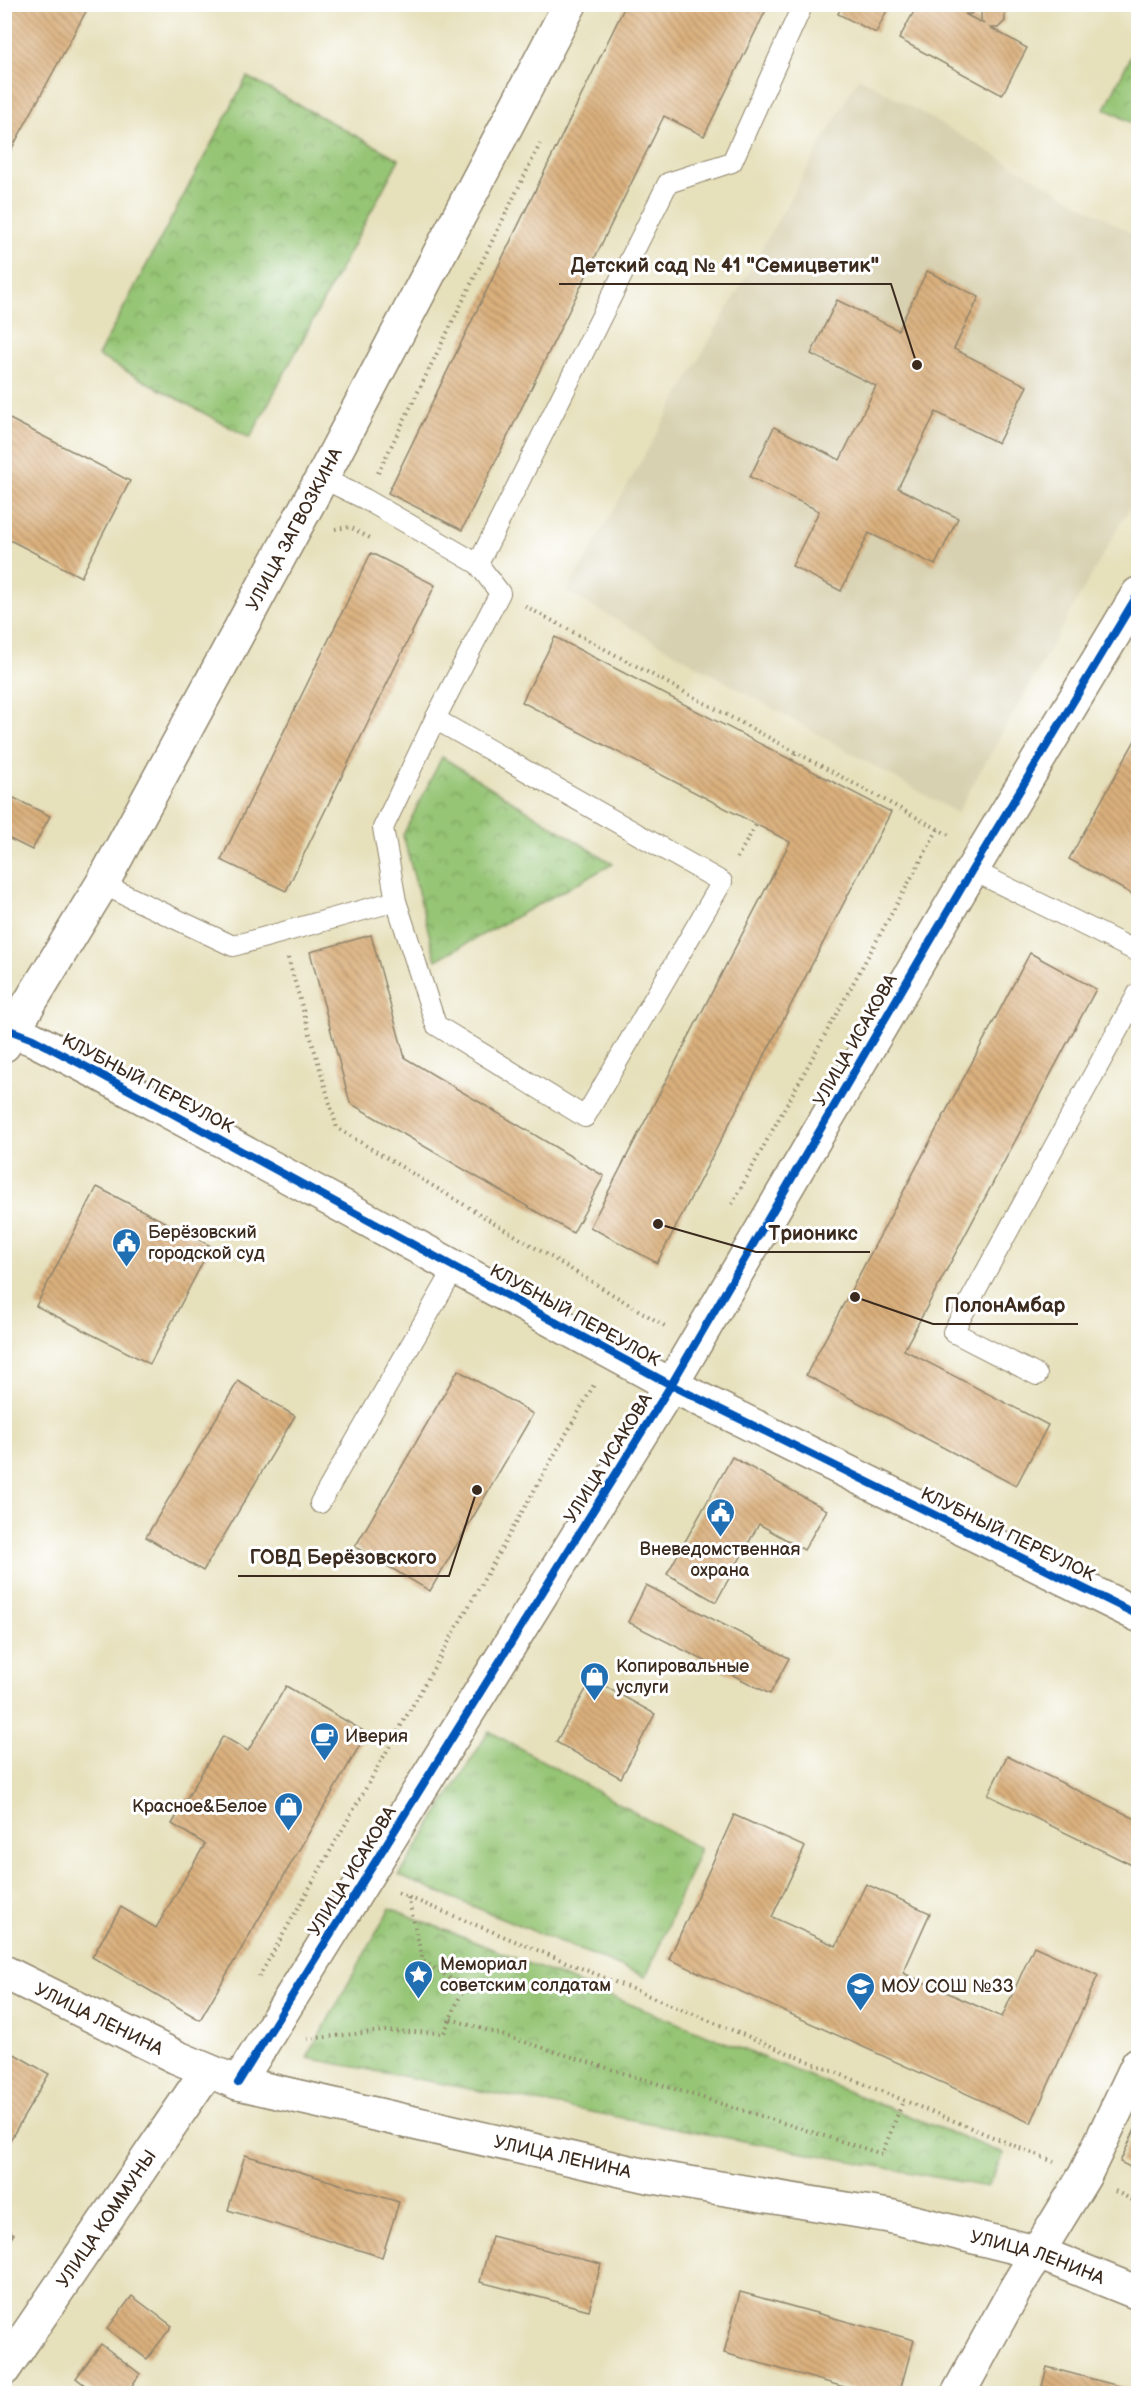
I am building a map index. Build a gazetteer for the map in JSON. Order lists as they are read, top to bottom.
{
  "streets": {
    "street": [
      "УЛИЦА ЗАГВОЗКИНА",
      "УЛИЦА ИСАКОВА",
      "КЛУБНЫЙ ПЕРЕУЛОК",
      "УЛИЦА ЛЕНИНА",
      "УЛИЦА КОММУНЫ"
    ]
  },
  "crossings": [
    ["УЛИЦА ЗАГВОЗКИНА", "КЛУБНЫЙ ПЕРЕУЛОК"],
    ["УЛИЦА ИСАКОВА", "КЛУБНЫЙ ПЕРЕУЛОК"],
    ["УЛИЦА ИСАКОВА", "УЛИЦА ЛЕНИНА"],
    ["УЛИЦА ЛЕНИНА", "УЛИЦА КОММУНЫ"]
  ],
  "places": {
    "other": [
      "Детский сад № 41 \"Семицветик\"",
      "Трионикс",
      "ПолонАмбар",
      "ГОВД Берёзовского"
    ],
    "public building": ["Берёзовский городской суд", "Вневедомственная охрана"],
    "shop": ["Копировальные услуги", "Красное&Белое"],
    "cafe": ["Иверия"],
    "place": ["Мемориал советским солдатам"],
    "school or university": ["МОУ СОШ №33"]
  }
}
